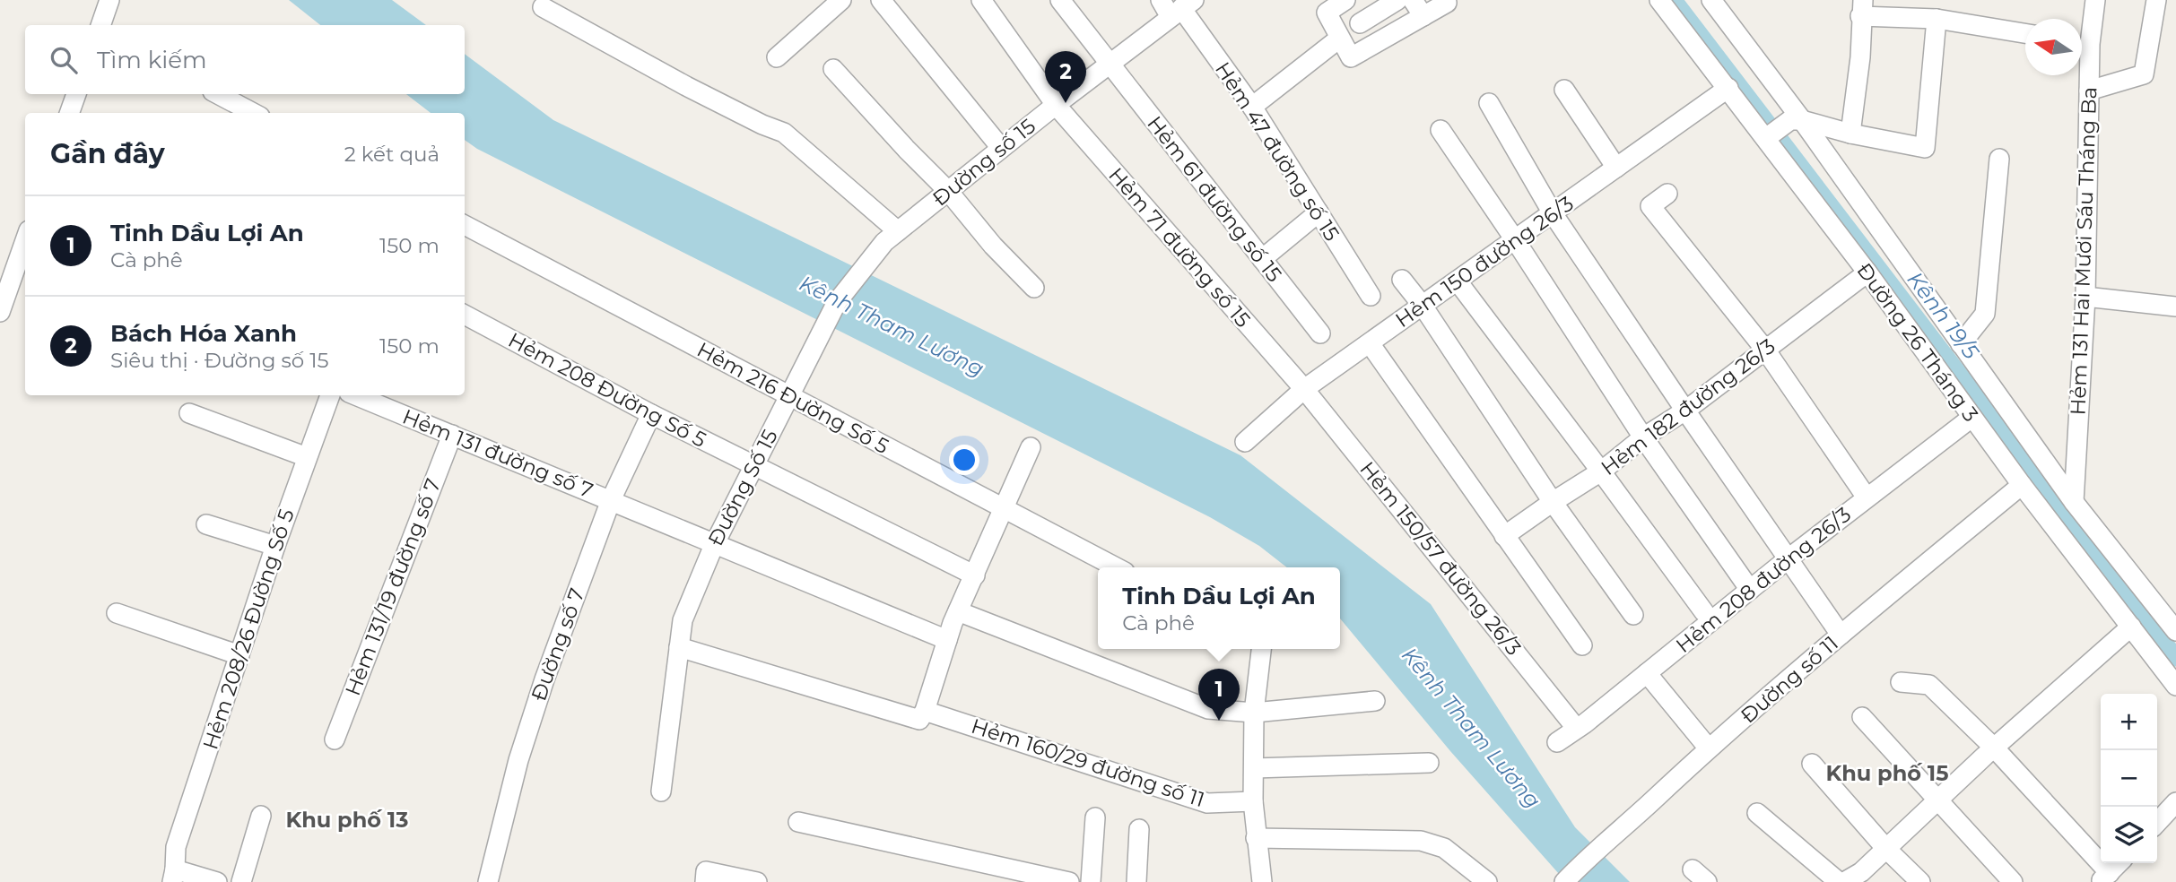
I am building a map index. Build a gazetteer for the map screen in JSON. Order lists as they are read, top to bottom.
{
  "streets": {
    "street": [
      "Hẻm 47 đường số 15",
      "Đường số 15",
      "Hẻm 61 đường số 15",
      "Hẻm 71 đường số 15",
      "Hẻm 131 Hai Mươi Sáu Tháng Ba",
      "Hẻm 150 đường 26/3",
      "Đường 26 Tháng 3",
      "Hẻm 208 Đường Số 5",
      "Hẻm 216 Đường Số 5",
      "Hẻm 182 đường 26/3",
      "Hẻm 131 đường số 7",
      "Đường Số 15",
      "Hẻm 150/57 đường 26/3",
      "Hẻm 208 đường 26/3",
      "Hẻm 131/19 đường số 7",
      "Hẻm 208/26 Đường Số 5",
      "Đường số 7",
      "Đường số 11",
      "Hẻm 160/29 đường số 11"
    ]
  },
  "crossings": [
    ["Hẻm 47 đường số 15", "Đường số 15"],
    ["Đường số 15", "Hẻm 61 đường số 15"],
    ["Đường số 15", "Hẻm 71 đường số 15"],
    ["Đường số 15", "Đường Số 15"],
    ["Hẻm 71 đường số 15", "Hẻm 150 đường 26/3"],
    ["Hẻm 71 đường số 15", "Hẻm 150/57 đường 26/3"],
    ["Hẻm 131 Hai Mươi Sáu Tháng Ba", "Đường 26 Tháng 3"],
    ["Hẻm 150 đường 26/3", "Đường 26 Tháng 3"],
    ["Hẻm 150 đường 26/3", "Hẻm 150/57 đường 26/3"],
    ["Đường 26 Tháng 3", "Hẻm 182 đường 26/3"],
    ["Đường 26 Tháng 3", "Hẻm 208 đường 26/3"],
    ["Đường 26 Tháng 3", "Đường số 11"],
    ["Hẻm 208 Đường Số 5", "Đường Số 15"],
    ["Hẻm 208 Đường Số 5", "Đường số 7"],
    ["Hẻm 216 Đường Số 5", "Đường Số 15"],
    ["Hẻm 131 đường số 7", "Đường Số 15"],
    ["Hẻm 131 đường số 7", "Hẻm 131/19 đường số 7"],
    ["Hẻm 131 đường số 7", "Đường số 7"],
    ["Đường Số 15", "Hẻm 160/29 đường số 11"],
    ["Hẻm 150/57 đường 26/3", "Hẻm 208 đường 26/3"]
  ],
  "districts": ["Khu phố 15", "Khu phố 13"],
  "water": ["Kênh 19/5", "Kênh Tham Lương"],
  "north": "left",
  "page": {
    "search": "Tìm kiếm",
    "pins": ["2", "1"],
    "heading": ["Gần đây", "2 kết quả"],
    "list": [
      {
        "mark": "1",
        "name": "Tinh Dầu Lợi An",
        "note": "Cà phê",
        "value": "150 m"
      },
      {
        "mark": "2",
        "name": "Bách Hóa Xanh",
        "note": "Siêu thị · Đường số 15",
        "value": "150 m"
      }
    ],
    "popup": ["Tinh Dầu Lợi An", "Cà phê"],
    "map_buttons": ["+", "−"]
  }
}
